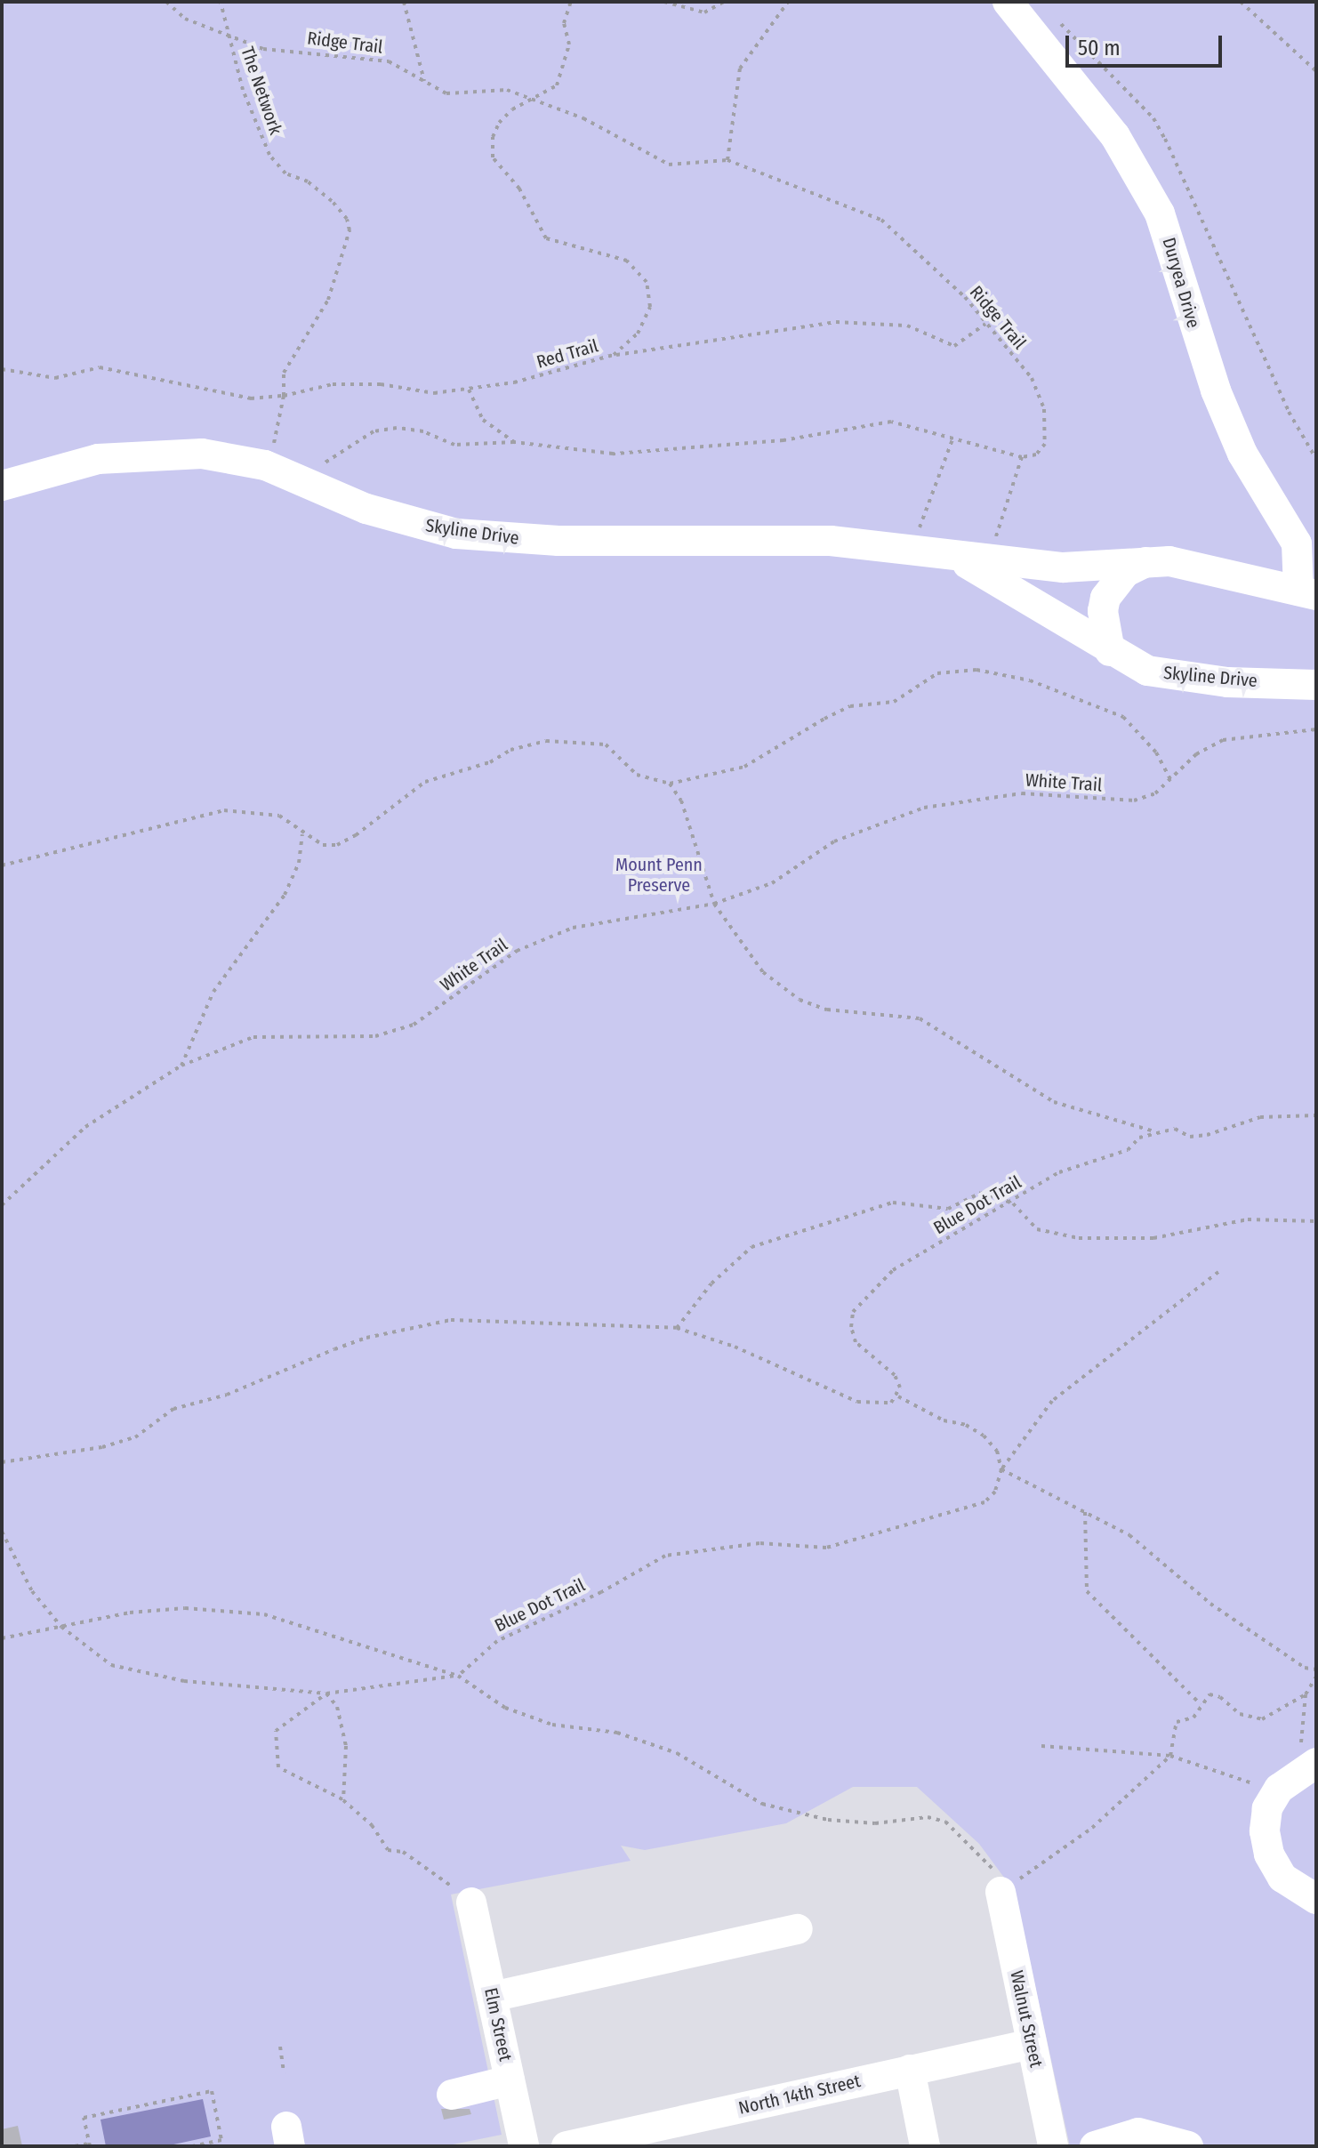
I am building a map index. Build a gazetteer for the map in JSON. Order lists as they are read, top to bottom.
{
  "streets": {
    "street": [
      "Duryea Drive",
      "Skyline Drive",
      "Walnut Street",
      "Elm Street",
      "North 14th Street"
    ],
    "path": [
      "Ridge Trail",
      "The Network",
      "Red Trail",
      "White Trail",
      "Blue Dot Trail"
    ]
  },
  "crossings": [
    ["Ridge Trail", "The Network"],
    ["Ridge Trail", "Red Trail"],
    ["The Network", "Red Trail"],
    ["Duryea Drive", "Skyline Drive"],
    ["Walnut Street", "North 14th Street"]
  ],
  "parks": ["Mount Penn Preserve"],
  "scale_bar": "50 m"
}
